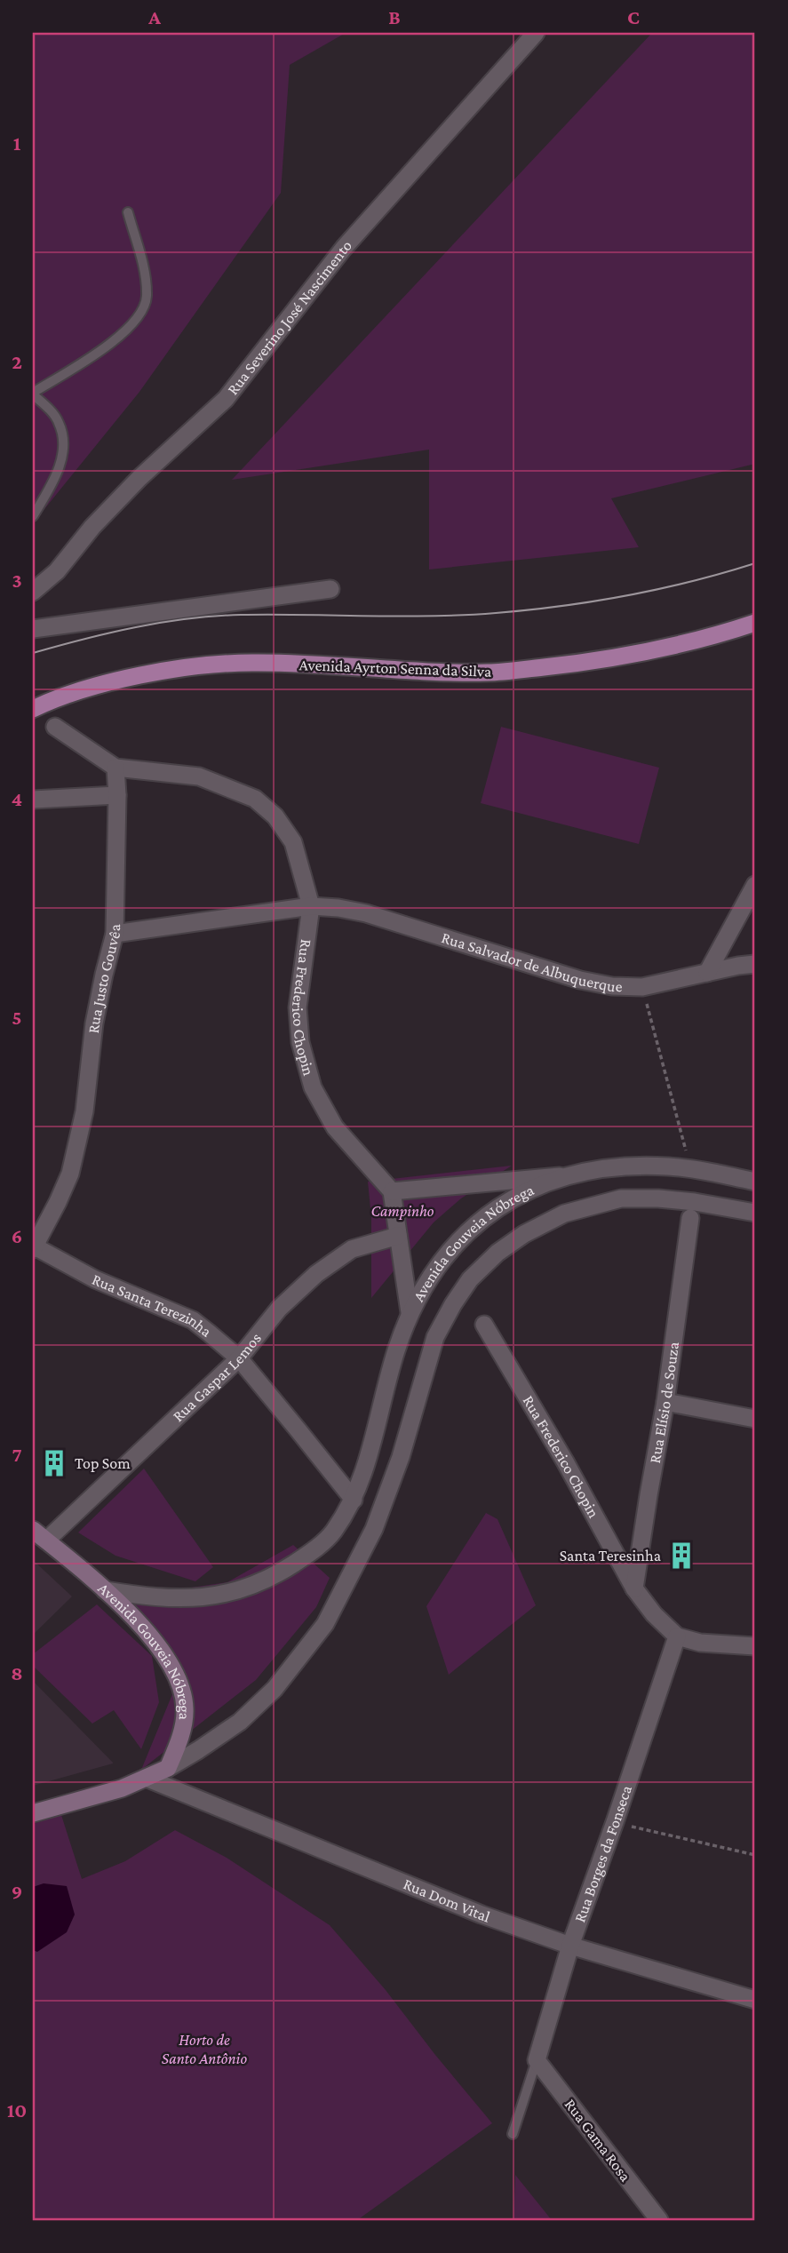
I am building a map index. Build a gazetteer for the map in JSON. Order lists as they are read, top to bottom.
{
  "streets": {
    "main road": ["Avenida Ayrton Senna da Silva", "Avenida Gouveia Nóbrega"],
    "street": [
      "Rua Severino José Nascimento",
      "Rua Salvador de Albuquerque",
      "Rua Justo Gouvêa",
      "Rua Frederico Chopin",
      "Rua Santa Terezinha",
      "Rua Gaspar Lemos",
      "Rua Elísio de Souza",
      "Rua Borges da Fonseca",
      "Rua Dom Vital",
      "Rua Gama Rosa"
    ]
  },
  "crossings": [
    ["Rua Salvador de Albuquerque", "Rua Justo Gouvêa"],
    ["Rua Salvador de Albuquerque", "Rua Frederico Chopin"],
    ["Rua Justo Gouvêa", "Rua Frederico Chopin"],
    ["Rua Justo Gouvêa", "Rua Santa Terezinha"],
    ["Rua Frederico Chopin", "Rua Elísio de Souza"],
    ["Avenida Gouveia Nóbrega", "Rua Santa Terezinha"],
    ["Rua Santa Terezinha", "Rua Gaspar Lemos"],
    ["Rua Borges da Fonseca", "Rua Dom Vital"],
    ["Rua Borges da Fonseca", "Rua Gama Rosa"]
  ],
  "parks": ["Campinho", "Horto de Santo Antônio"],
  "places": {
    "building": ["Top Som", "Santa Teresinha"]
  },
  "grid": {
    "columns": ["A", "B", "C"],
    "rows": [
      "1",
      "2",
      "3",
      "4",
      "5",
      "6",
      "7",
      "8",
      "9",
      "10"
    ]
  }
}
